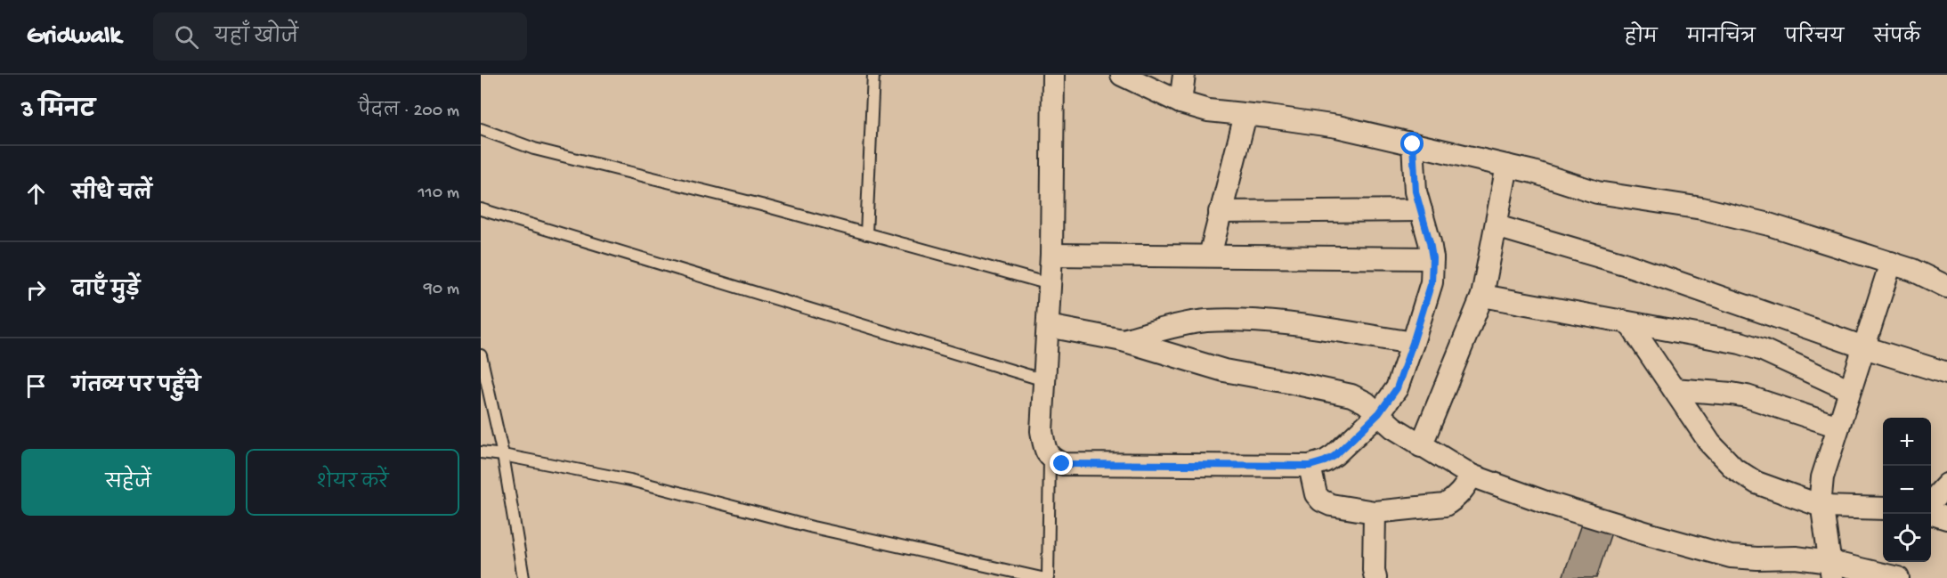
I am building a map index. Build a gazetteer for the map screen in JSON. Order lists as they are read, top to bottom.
{
  "page": {
    "header": "Gridwalk",
    "search": "यहाँ खोजें",
    "nav": [
      "होम",
      "मानचित्र",
      "परिचय",
      "संपर्क"
    ],
    "heading": ["3 मिनट", "पैदल · 200 m"],
    "list": [
      ["सीधे चलें", "110 m"],
      ["दाएँ मुड़ें", "90 m"],
      "गंतव्य पर पहुँचे"
    ],
    "map_buttons": ["+", "−"],
    "buttons": ["सहेजें", "शेयर करें"]
  }
}
